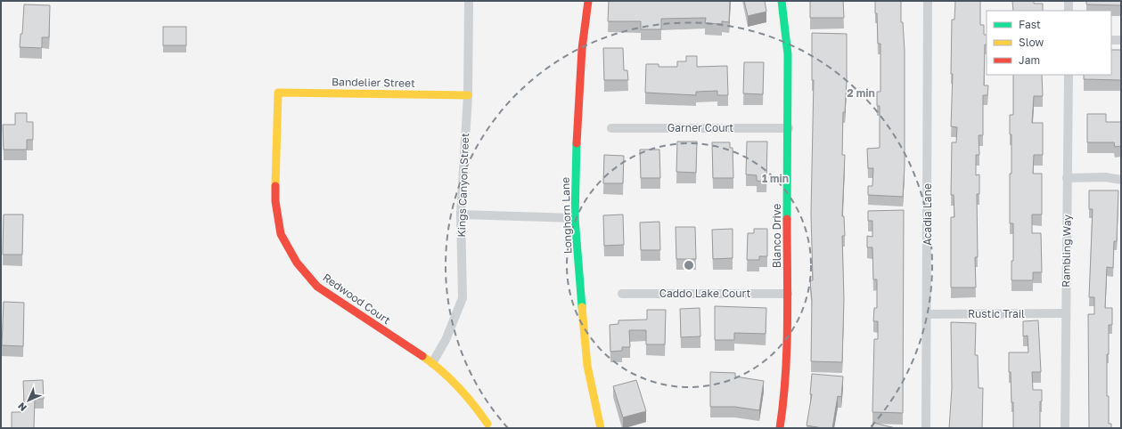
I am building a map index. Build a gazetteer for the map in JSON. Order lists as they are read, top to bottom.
{
  "streets": {
    "street": [
      "Bandelier Street",
      "Garner Court",
      "Kings Canyon Street",
      "Acadia Lane",
      "Longhorn Lane",
      "Blanco Drive",
      "Rambling Way",
      "Caddo Lake Court",
      "Redwood Court",
      "Rustic Trail"
    ]
  },
  "crossings": [
    ["Bandelier Street", "Kings Canyon Street"],
    ["Bandelier Street", "Redwood Court"],
    ["Garner Court", "Blanco Drive"],
    ["Kings Canyon Street", "Redwood Court"],
    ["Acadia Lane", "Rustic Trail"],
    ["Blanco Drive", "Caddo Lake Court"],
    ["Rambling Way", "Rustic Trail"]
  ],
  "legend": ["Fast", "Slow", "Jam"],
  "north": "bottom left",
  "rings": ["2 min", "1 min"]
}
